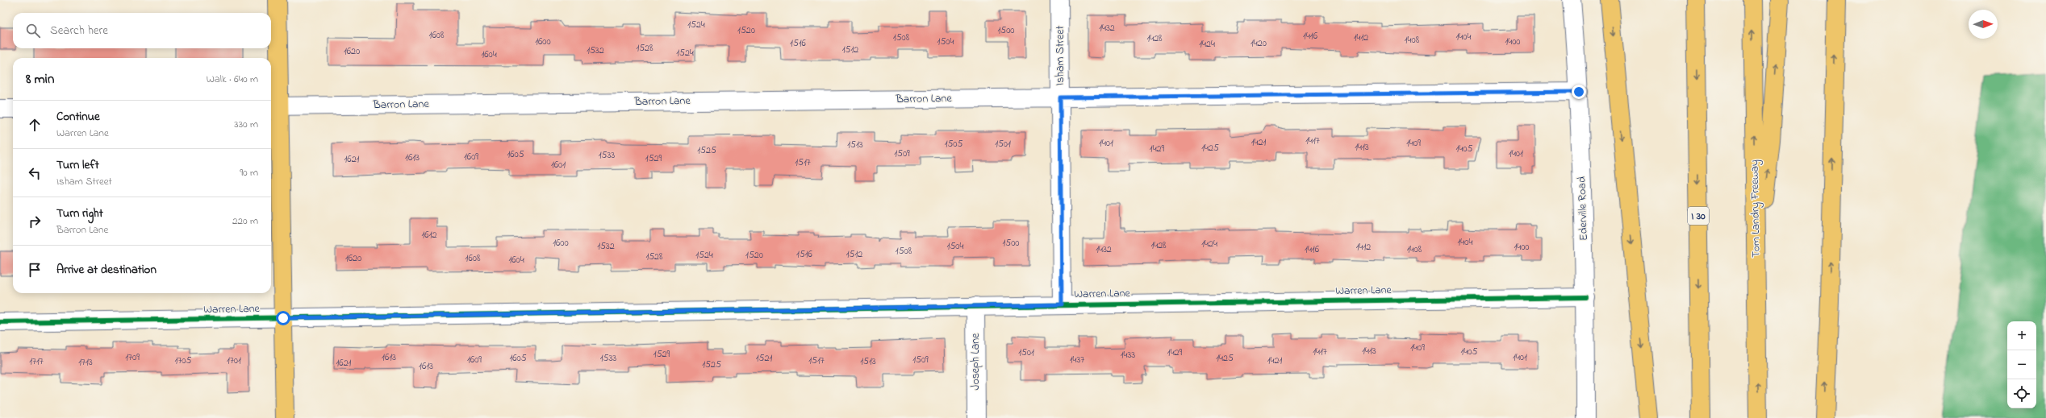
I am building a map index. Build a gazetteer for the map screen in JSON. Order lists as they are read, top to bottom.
{
  "streets": {
    "main road": ["Tom Landry Freeway", "I 30"],
    "street": [
      "Isham Street",
      "Barron Lane",
      "Ederville Road",
      "Warren Lane",
      "Joseph Lane"
    ]
  },
  "crossings": [
    ["Isham Street", "Barron Lane"],
    ["Isham Street", "Warren Lane"],
    ["Barron Lane", "Ederville Road"],
    ["Ederville Road", "Warren Lane"],
    ["Warren Lane", "Joseph Lane"]
  ],
  "house_numbers": [
    "1524",
    "1432",
    "1520",
    "1500",
    "1608",
    "1416",
    "1404",
    "1508",
    "1412",
    "1428",
    "1408",
    "1600",
    "1504",
    "1400",
    "1516",
    "1420",
    "1424",
    "1528",
    "1512",
    "1532",
    "1620",
    "1524",
    "1604",
    "1417",
    "1421",
    "1401",
    "1409",
    "1505",
    "1501",
    "1513",
    "1413",
    "1425",
    "1429",
    "1405",
    "1525",
    "1509",
    "1401",
    "1605",
    "1533",
    "1609",
    "1613",
    "1529",
    "1621",
    "1517",
    "1601",
    "1612",
    "1404",
    "1600",
    "1500",
    "1424",
    "1428",
    "1532",
    "1504",
    "1412",
    "1400",
    "1432",
    "1416",
    "1408",
    "1508",
    "1516",
    "1512",
    "1524",
    "1520",
    "1528",
    "1620",
    "1608",
    "1604",
    "1409",
    "1413",
    "1417",
    "1405",
    "1501",
    "1429",
    "1529",
    "1433",
    "1709",
    "1613",
    "1401",
    "1605",
    "1533",
    "1521",
    "1425",
    "1609",
    "1509",
    "1437",
    "1705",
    "1701",
    "1517",
    "1421",
    "1717",
    "1513",
    "1713",
    "1621",
    "1525",
    "1613"
  ],
  "north": "right",
  "page": {
    "search": "Search here",
    "heading": ["8 min", "Walk · 640 m"],
    "list": [
      ["Continue", "Warren Lane", "330 m"],
      ["Turn left", "Isham Street", "90 m"],
      ["Turn right", "Barron Lane", "220 m"],
      "Arrive at destination"
    ],
    "map_buttons": ["+", "−"]
  }
}
